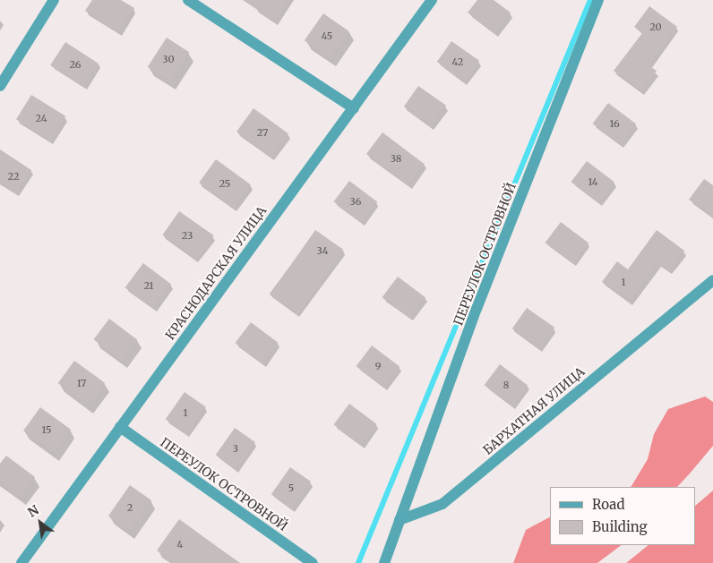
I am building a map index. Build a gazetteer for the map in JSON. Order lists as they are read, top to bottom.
{
  "streets": {
    "street": ["ПЕРЕУЛОК ОСТРОВНОЙ", "КРАСНОДАРСКАЯ УЛИЦА", "БАРХАТНАЯ УЛИЦА"]
  },
  "crossings": [
    ["ПЕРЕУЛОК ОСТРОВНОЙ", "КРАСНОДАРСКАЯ УЛИЦА"],
    ["ПЕРЕУЛОК ОСТРОВНОЙ", "БАРХАТНАЯ УЛИЦА"]
  ],
  "house_numbers": [
    "20",
    "45",
    "30",
    "42",
    "26",
    "24",
    "16",
    "27",
    "38",
    "22",
    "14",
    "25",
    "36",
    "23",
    "34",
    "1",
    "21",
    "9",
    "17",
    "8",
    "1",
    "15",
    "3",
    "5",
    "2",
    "4"
  ],
  "legend": ["Road", "Building"],
  "north": "top left"
}
